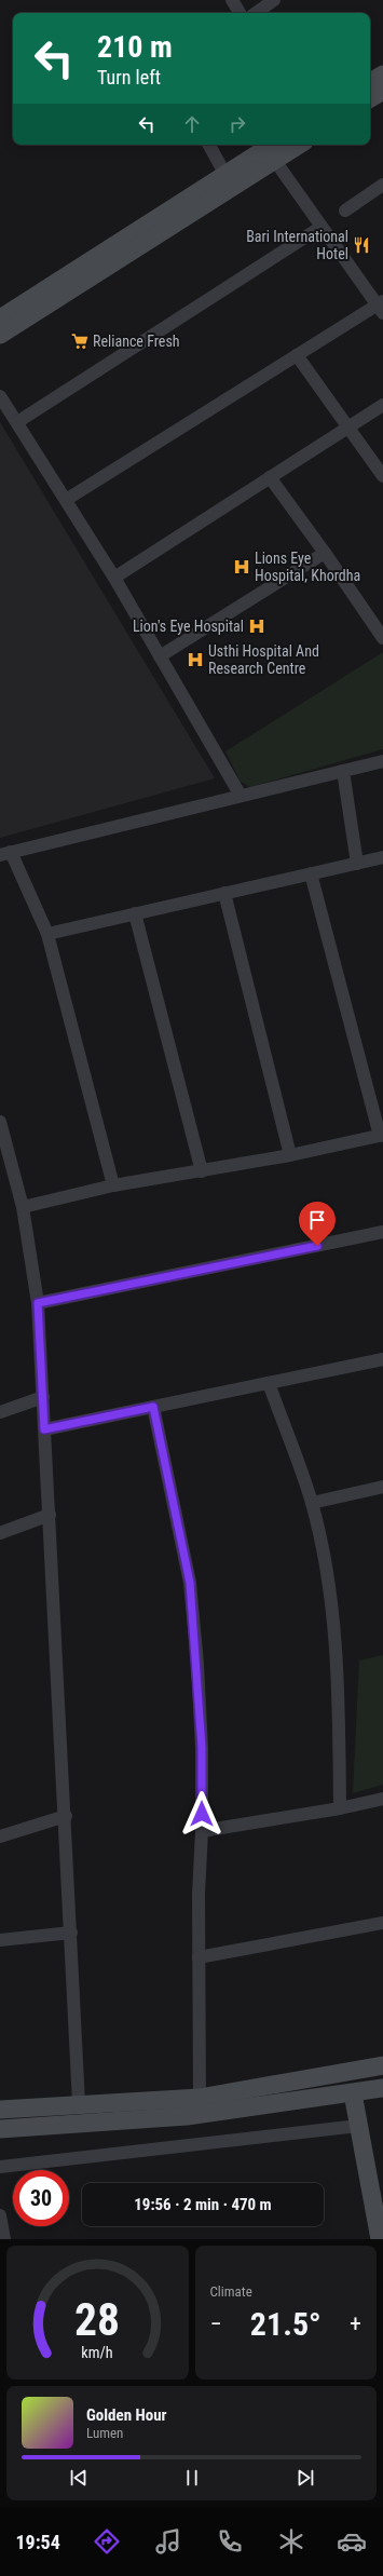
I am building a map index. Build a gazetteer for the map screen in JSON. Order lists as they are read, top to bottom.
{
  "places": {
    "restaurant": ["Bari International Hotel"],
    "supermarket": ["Reliance Fresh"],
    "hospital": ["Lions Eye Hospital, Khordha", "Lion's Eye Hospital", "Usthi Hospital And Research Centre"]
  },
  "page": {
    "turn": ["210 m", "Turn left"],
    "limit": "30",
    "trip": "19:56 · 2 min · 470 m",
    "tile": "Climate",
    "heat": ["−", "21.5°", "+"],
    "song": ["Golden Hour", "Lumen"],
    "tabs": "19:54",
    "gauge": ["28", "km/h"]
  }
}
